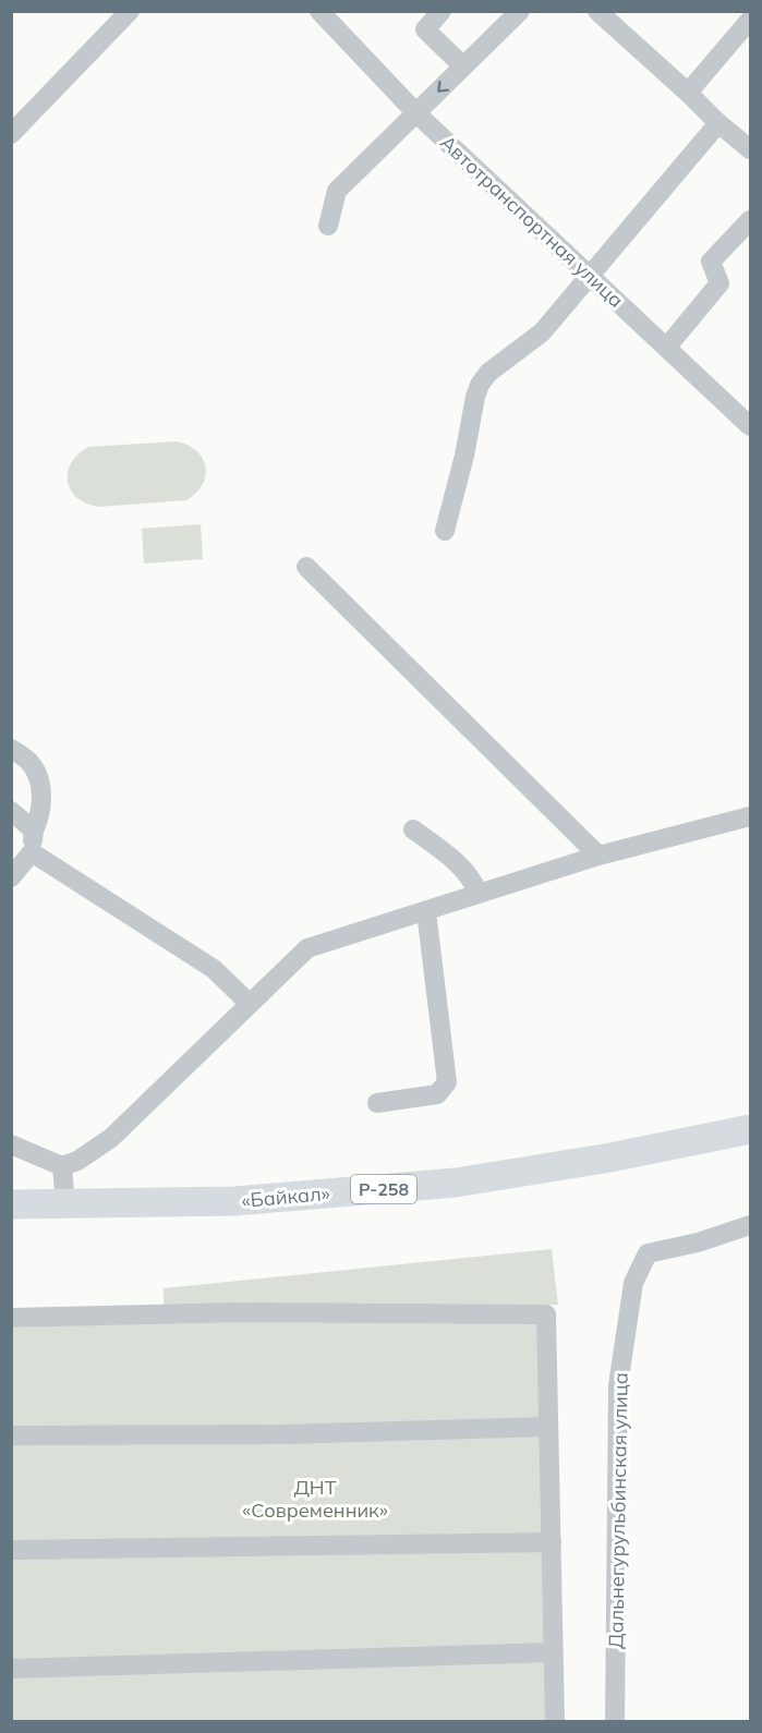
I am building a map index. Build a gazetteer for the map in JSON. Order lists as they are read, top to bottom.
{
  "streets": {
    "highway": ["Р-258", "«Байкал»"],
    "street": ["Автотранспортная улица", "Дальнегурульбинская улица"]
  },
  "parks": ["ДНТ «Современник»"]
}
